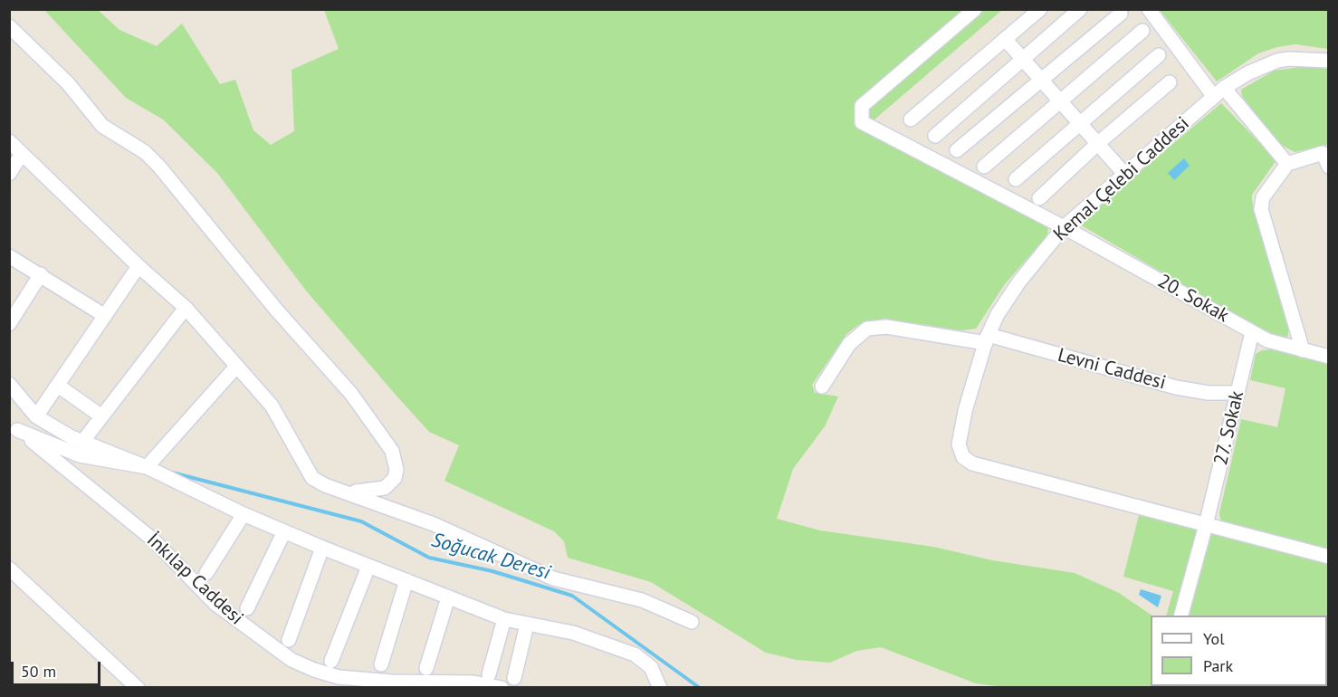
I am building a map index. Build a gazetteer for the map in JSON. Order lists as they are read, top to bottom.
{
  "streets": {
    "street": [
      "Kemal Çelebi Caddesi",
      "20. Sokak",
      "Levni Caddesi",
      "27. Sokak",
      "İnkılap Caddesi"
    ]
  },
  "crossings": [
    ["Kemal Çelebi Caddesi", "20. Sokak"],
    ["Kemal Çelebi Caddesi", "Levni Caddesi"],
    ["Kemal Çelebi Caddesi", "27. Sokak"],
    ["20. Sokak", "27. Sokak"],
    ["Levni Caddesi", "27. Sokak"]
  ],
  "water": ["Soğucak Deresi"],
  "legend": ["Yol", "Park"],
  "scale_bar": "50 m"
}
